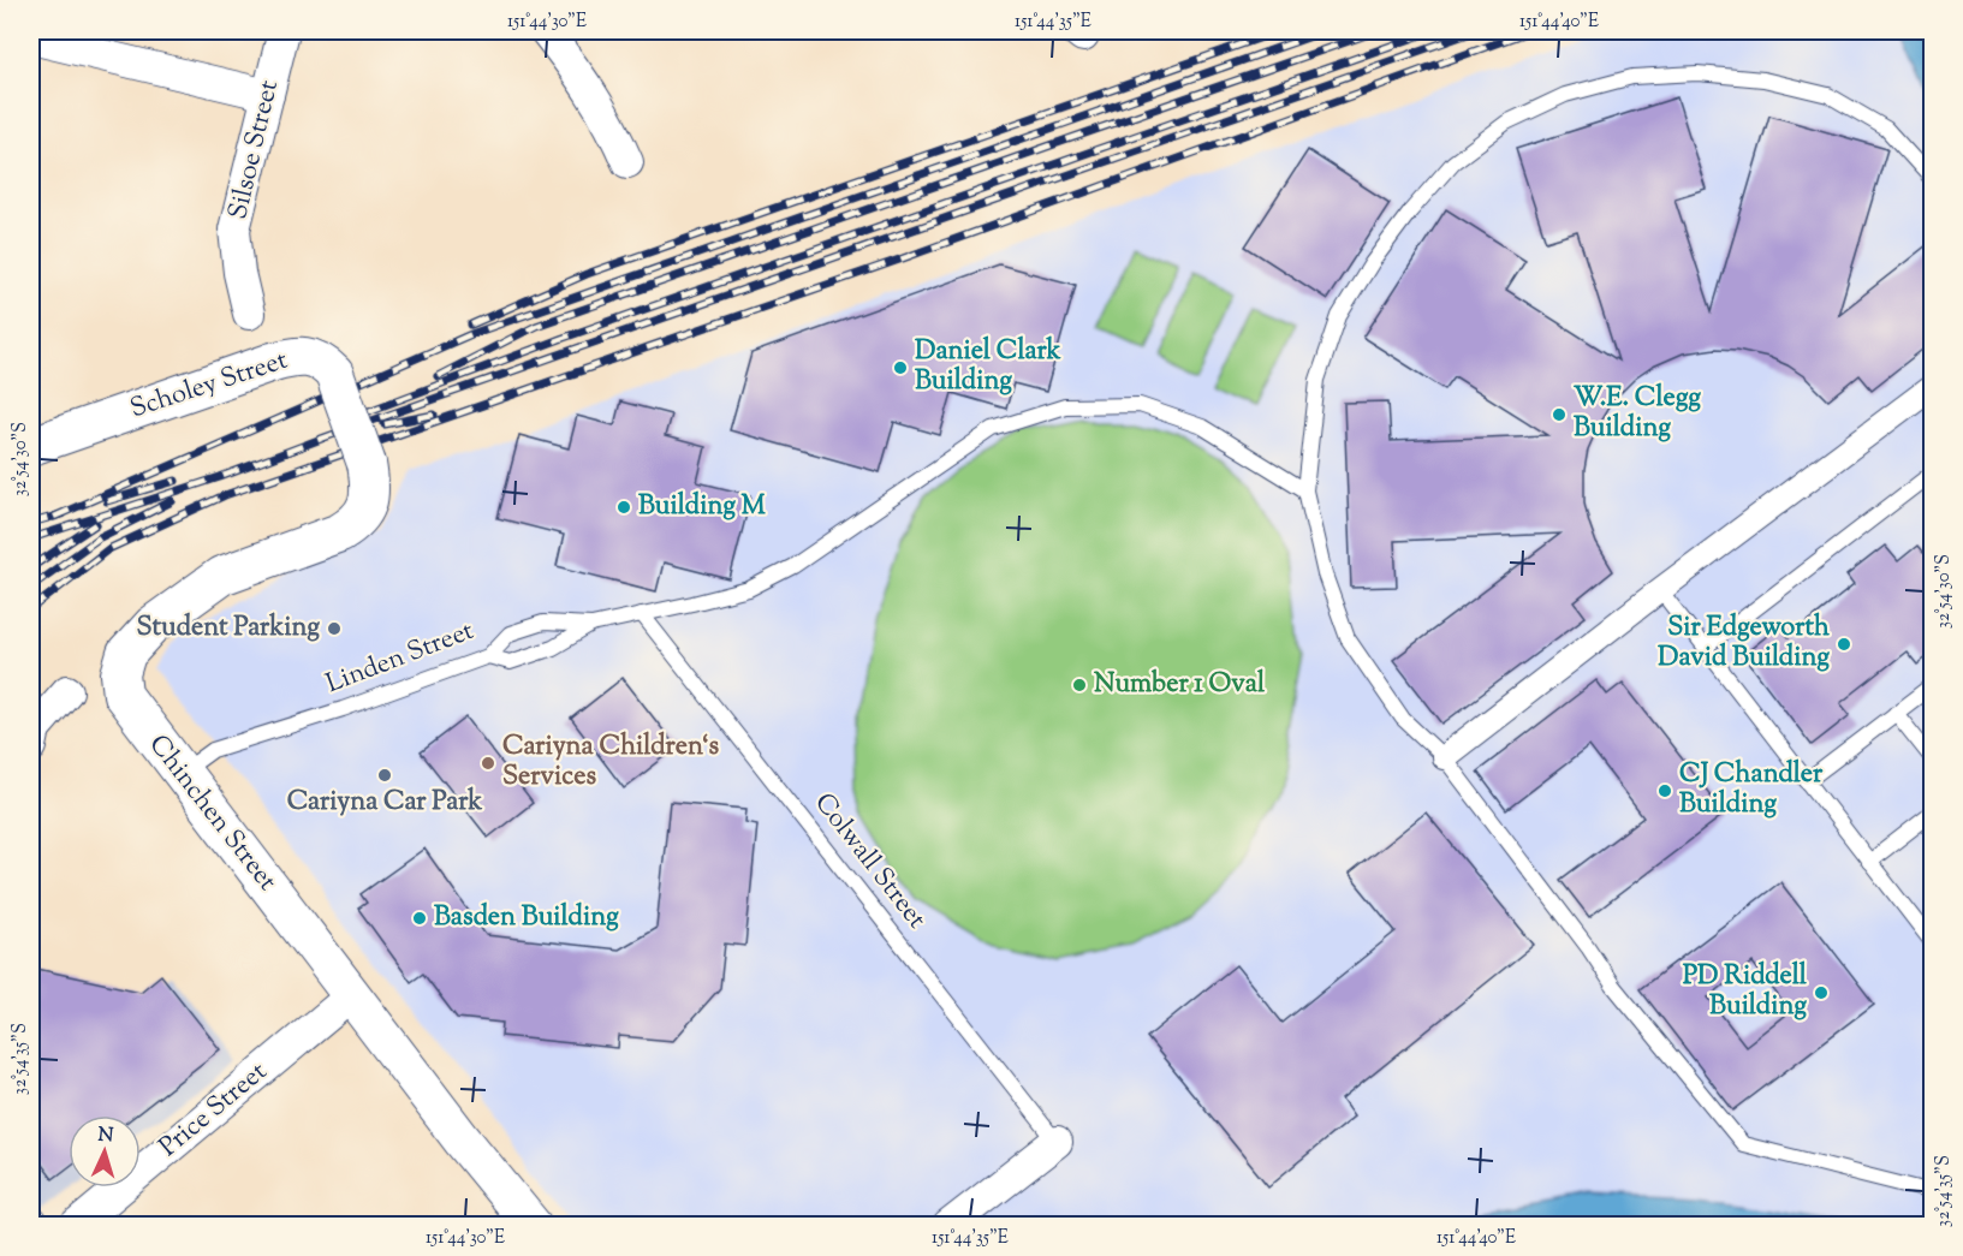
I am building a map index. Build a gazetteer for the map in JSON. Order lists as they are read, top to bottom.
{
  "streets": {
    "street": [
      "Silsoe Street",
      "Scholey Street",
      "Chinchen Street",
      "Price Street"
    ],
    "lane": ["Linden Street", "Colwall Street"]
  },
  "crossings": [
    ["Scholey Street", "Chinchen Street"],
    ["Linden Street", "Chinchen Street"],
    ["Linden Street", "Colwall Street"],
    ["Chinchen Street", "Price Street"]
  ],
  "places": [
    "Daniel Clark Building",
    "W.E. Clegg Building",
    "Building M",
    "Student Parking",
    "Sir Edgeworth David Building",
    "Number 1 Oval",
    "Cariyna Children‘s Services",
    "Cariyna Car Park",
    "CJ Chandler Building",
    "Basden Building",
    "PD Riddell Building"
  ],
  "north": "top",
  "coordinates": [
    "151°44'30\"E",
    "151°44'35\"E",
    "151°44'40\"E",
    "32°54'30\"S",
    "32°54'35\"S"
  ]
}
